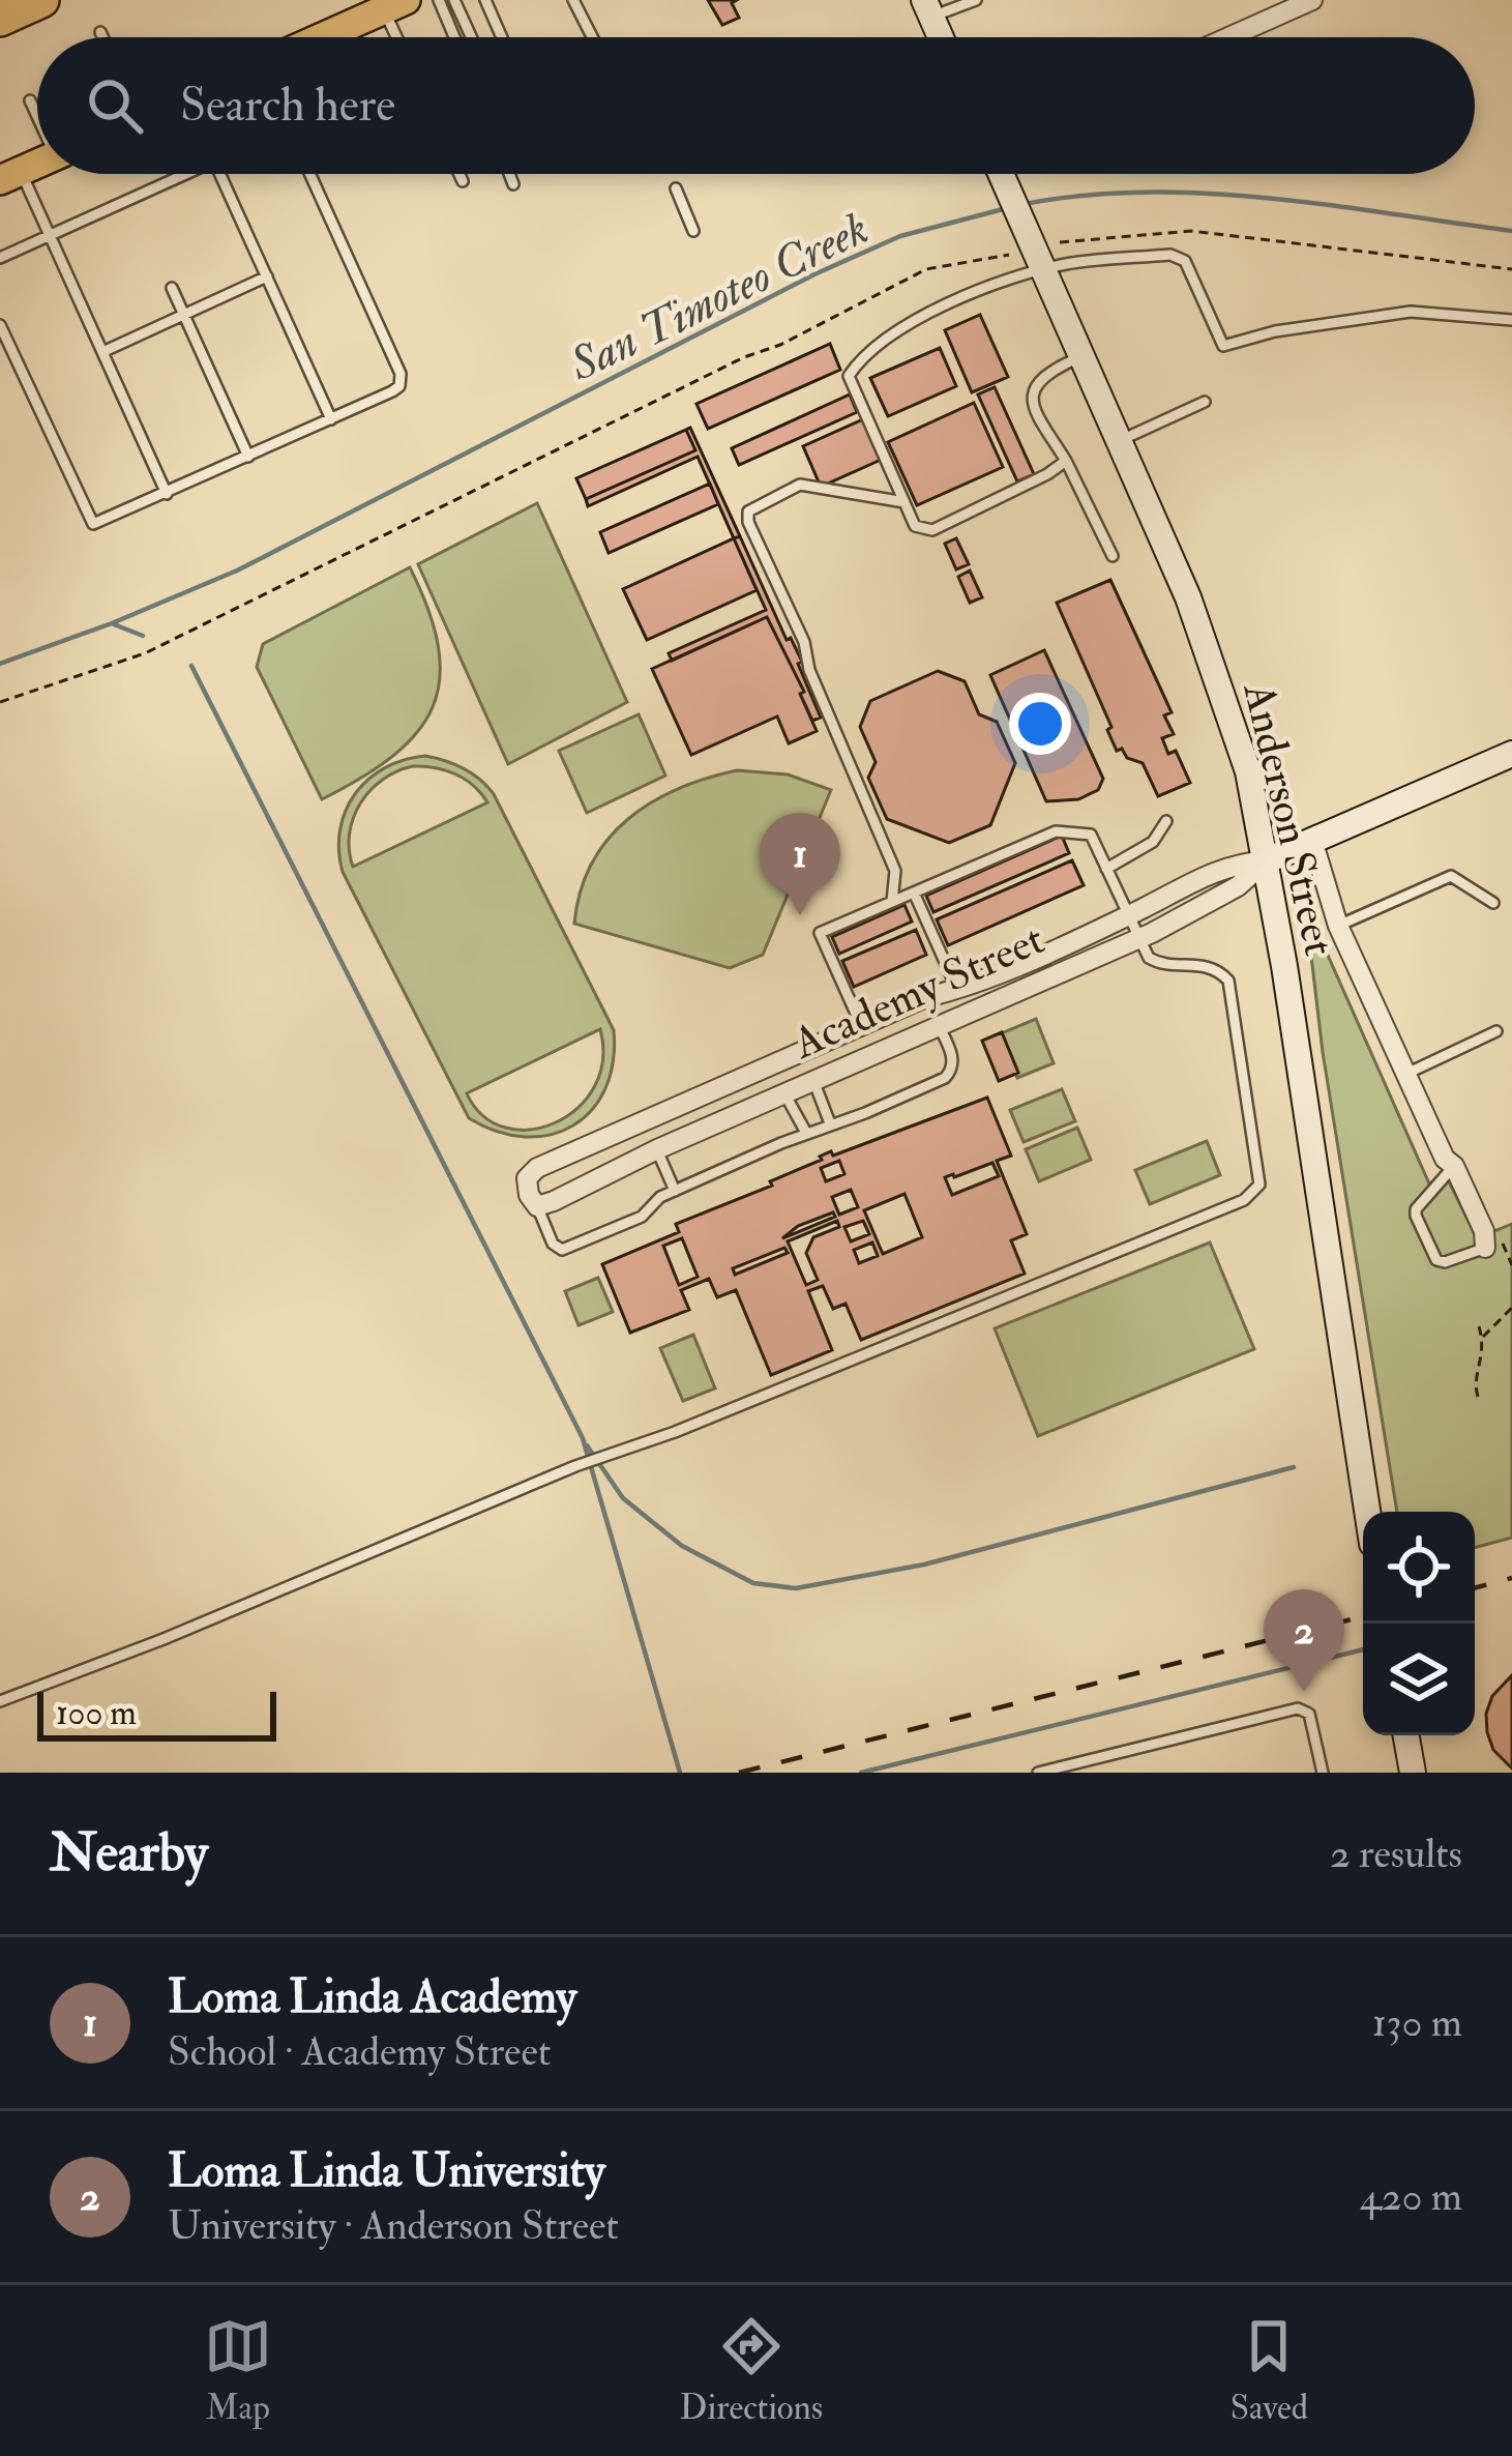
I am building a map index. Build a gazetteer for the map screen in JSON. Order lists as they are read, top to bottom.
{
  "streets": {
    "main road": ["Anderson Street", "Academy Street"]
  },
  "crossings": [
    ["Anderson Street", "Academy Street"]
  ],
  "water": ["San Timoteo Creek"],
  "scale_bar": "100 m",
  "page": {
    "search": "Search here",
    "pins": ["1", "2"],
    "scale": "100 m",
    "heading": ["Nearby", "2 results"],
    "list": [
      {
        "mark": "1",
        "name": "Loma Linda Academy",
        "note": "School · Academy Street",
        "value": "130 m"
      },
      {
        "mark": "2",
        "name": "Loma Linda University",
        "note": "University · Anderson Street",
        "value": "420 m"
      }
    ],
    "nav": ["Map", "Directions", "Saved"]
  }
}
